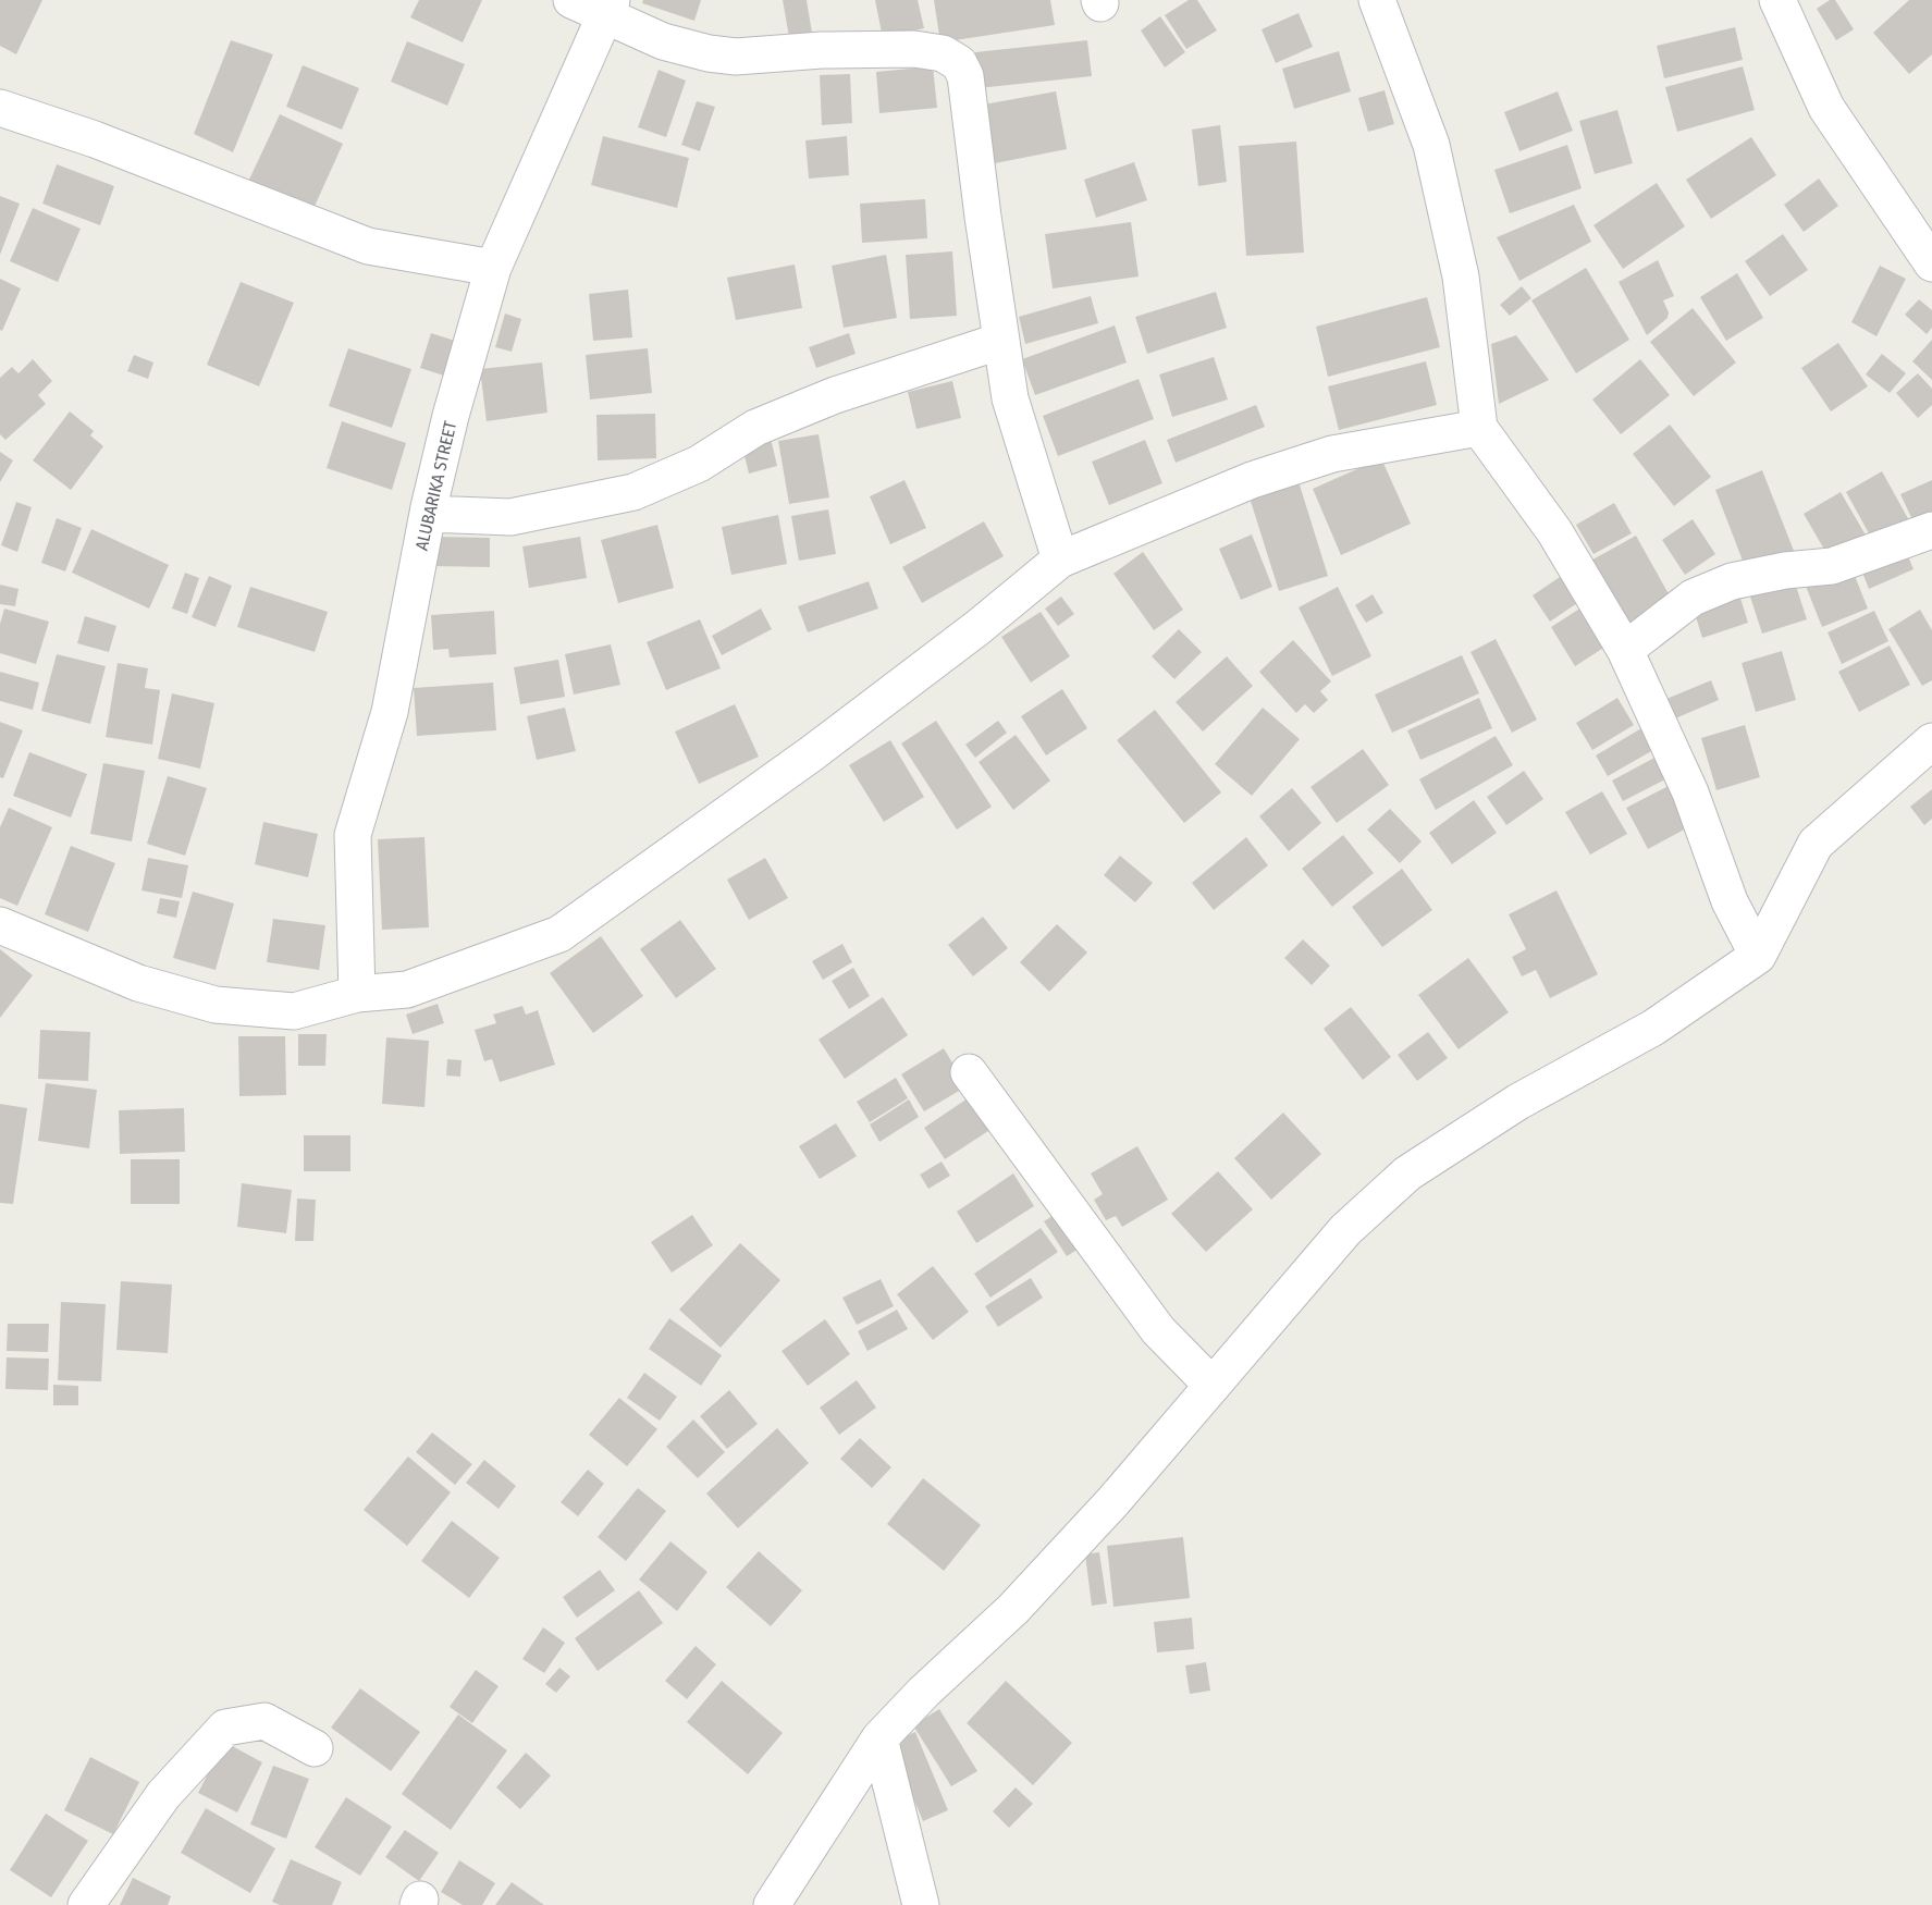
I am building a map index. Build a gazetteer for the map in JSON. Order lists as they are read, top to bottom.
{
  "streets": {
    "street": ["ALUBARIKA STREET"]
  }
}
